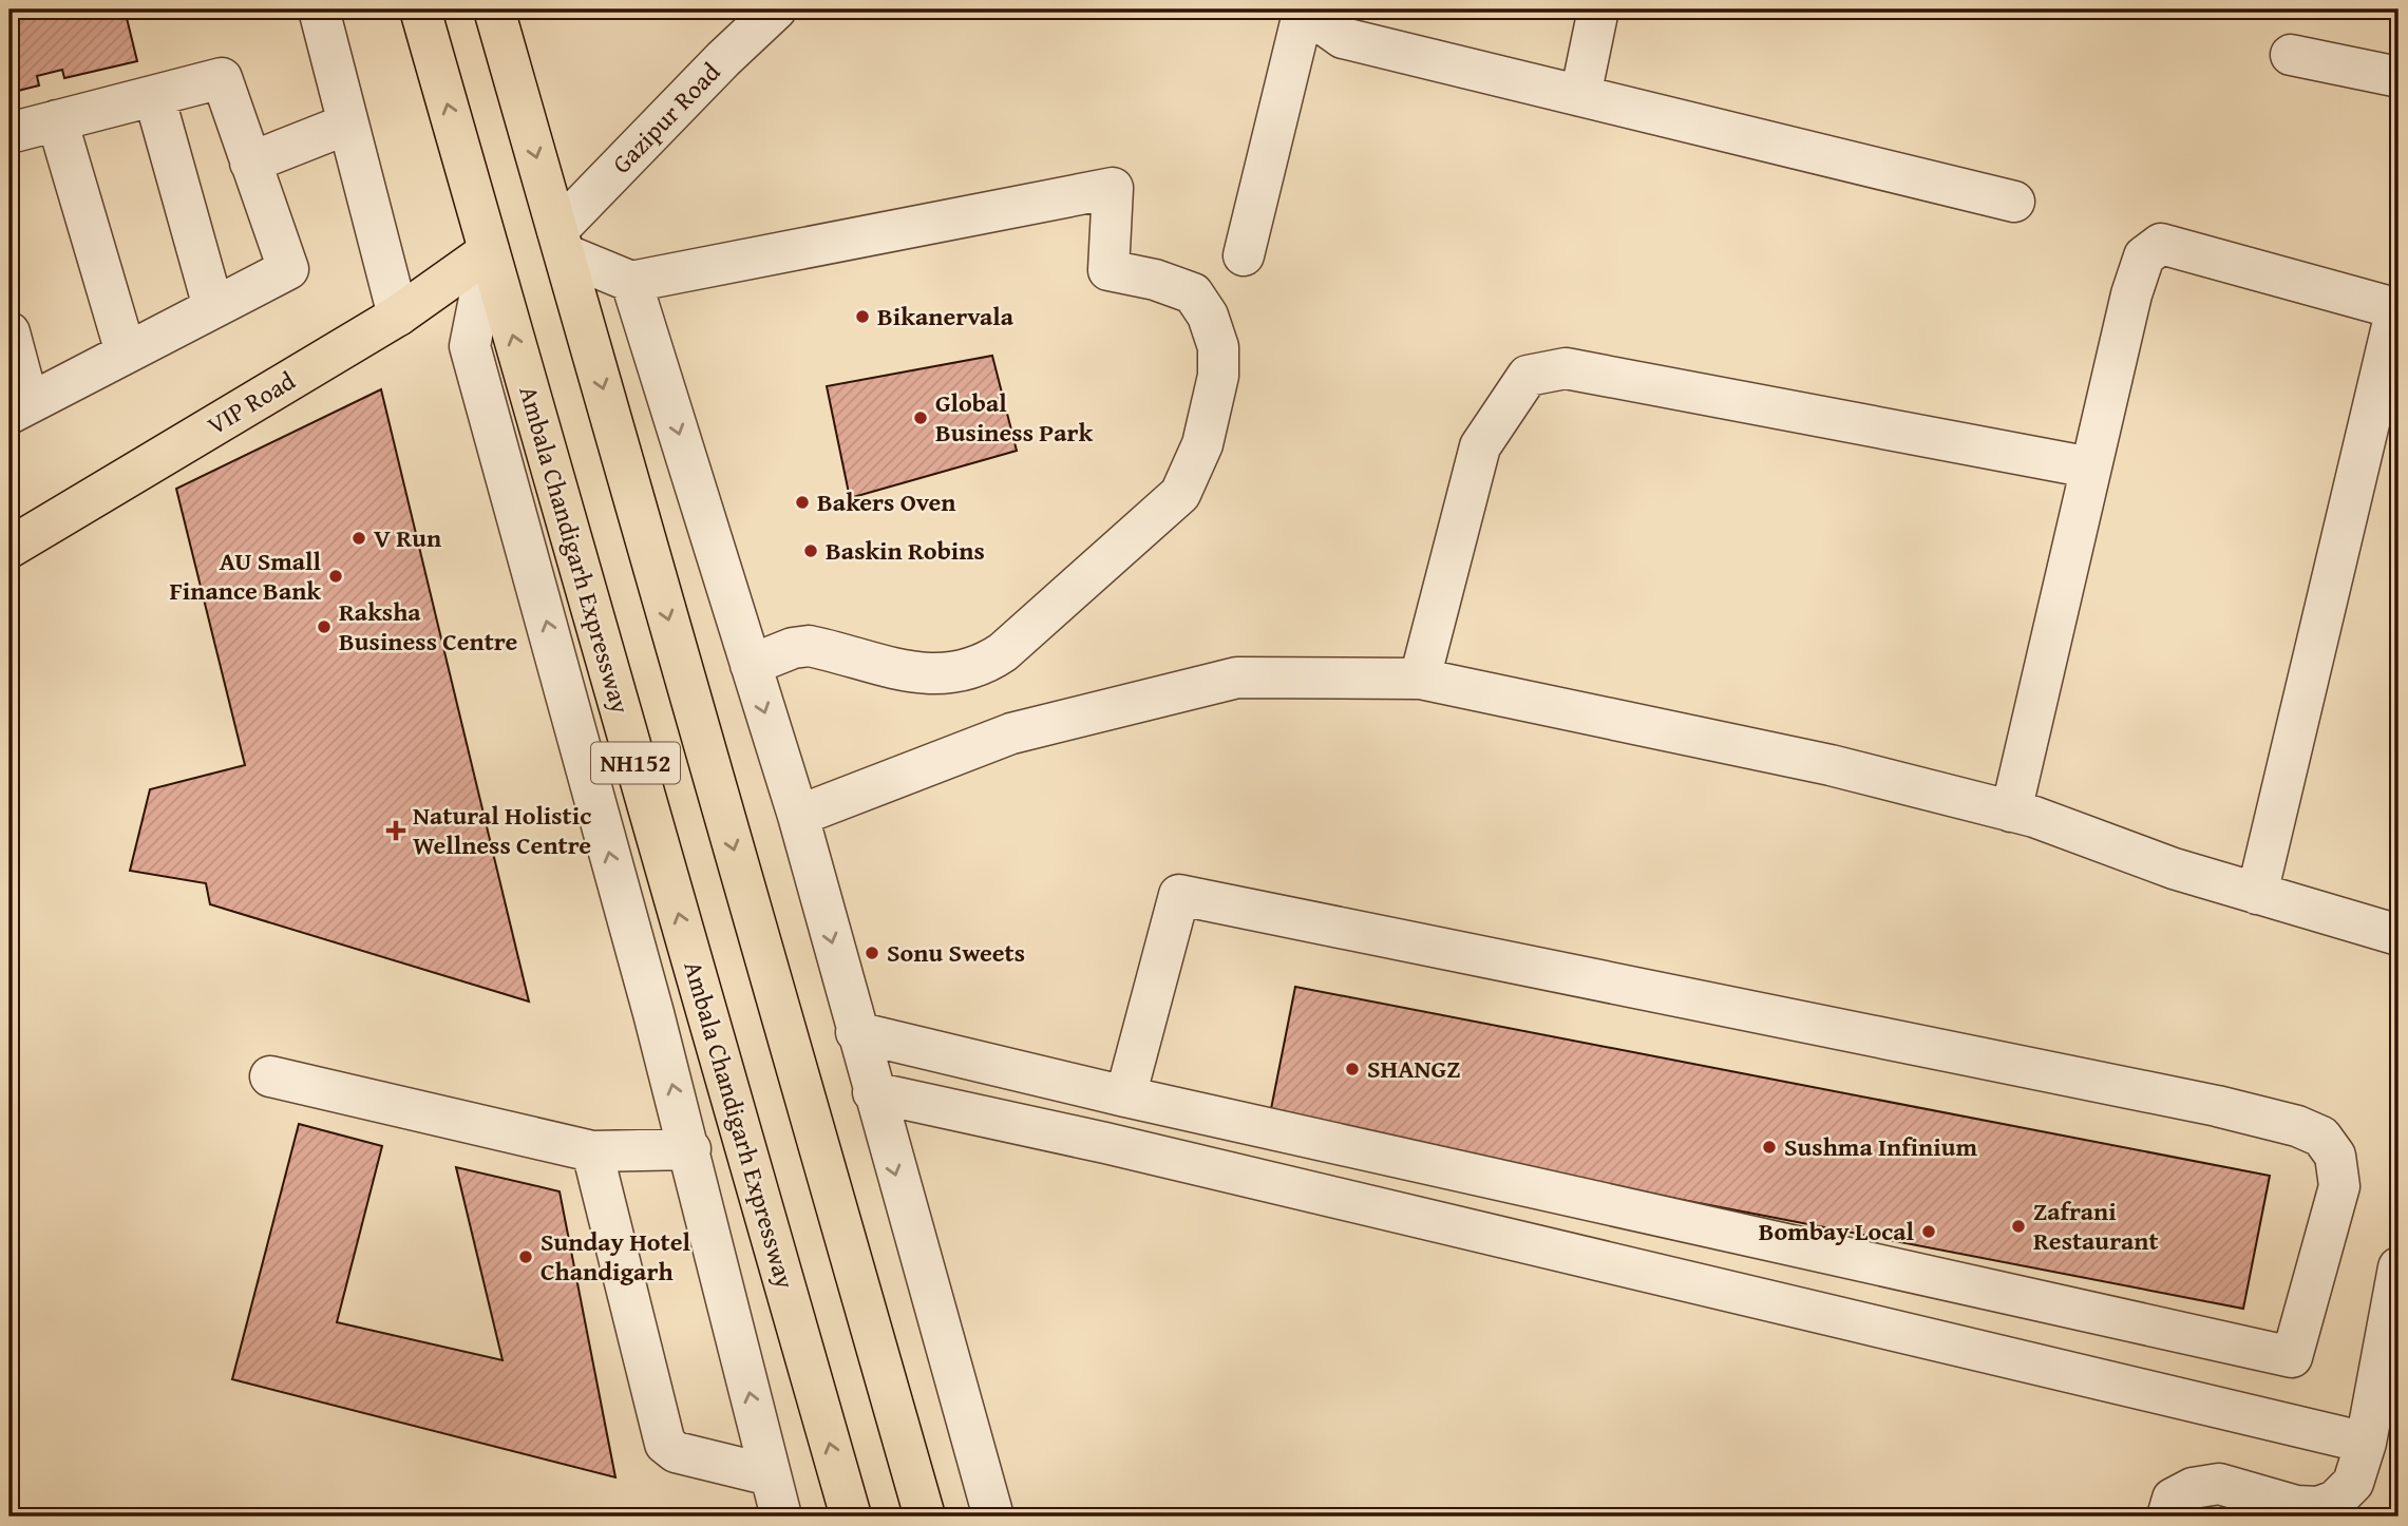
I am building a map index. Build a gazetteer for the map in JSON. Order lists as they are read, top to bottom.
{
  "streets": {
    "main road": ["VIP Road", "Ambala Chandigarh Expressway", "NH152"],
    "street": ["Gazipur Road"]
  },
  "crossings": [
    ["Gazipur Road", "NH152"],
    ["VIP Road", "Ambala Chandigarh Expressway"]
  ],
  "places": {
    "other": [
      "Bikanervala",
      "Global Business Park",
      "Bakers Oven",
      "V Run",
      "Baskin Robins",
      "AU Small Finance Bank",
      "Raksha Business Centre",
      "Sonu Sweets",
      "SHANGZ",
      "Sushma Infinium",
      "Zafrani Restaurant",
      "Bombay Local",
      "Sunday Hotel Chandigarh"
    ],
    "health": ["Natural Holistic Wellness Centre"]
  }
}
